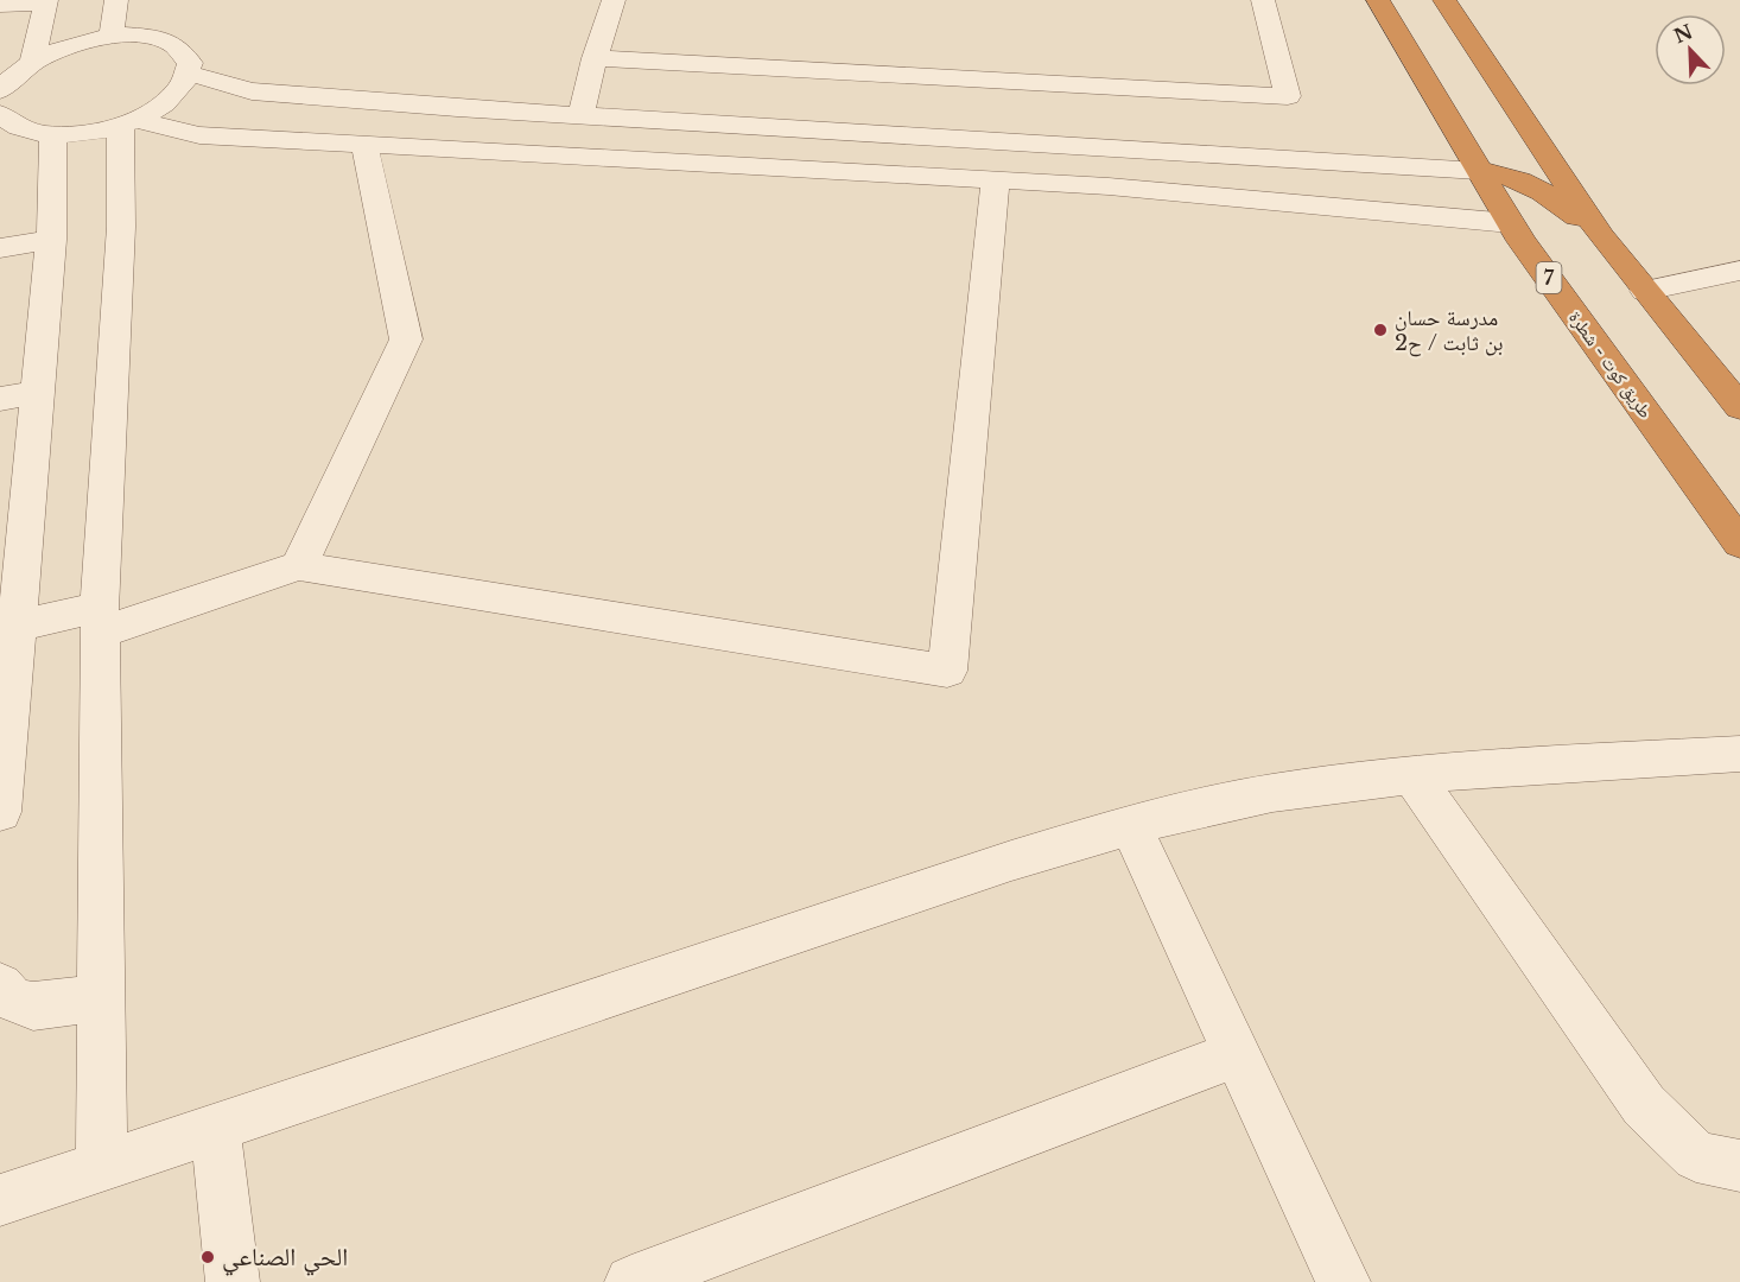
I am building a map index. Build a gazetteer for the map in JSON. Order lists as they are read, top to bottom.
{
  "streets": {
    "highway": ["7", "طريق كوت - شطرة"]
  },
  "places": ["مدرسة حسان بن ثابت / ح2", "الحي الصناعي"],
  "north": "top left"
}
